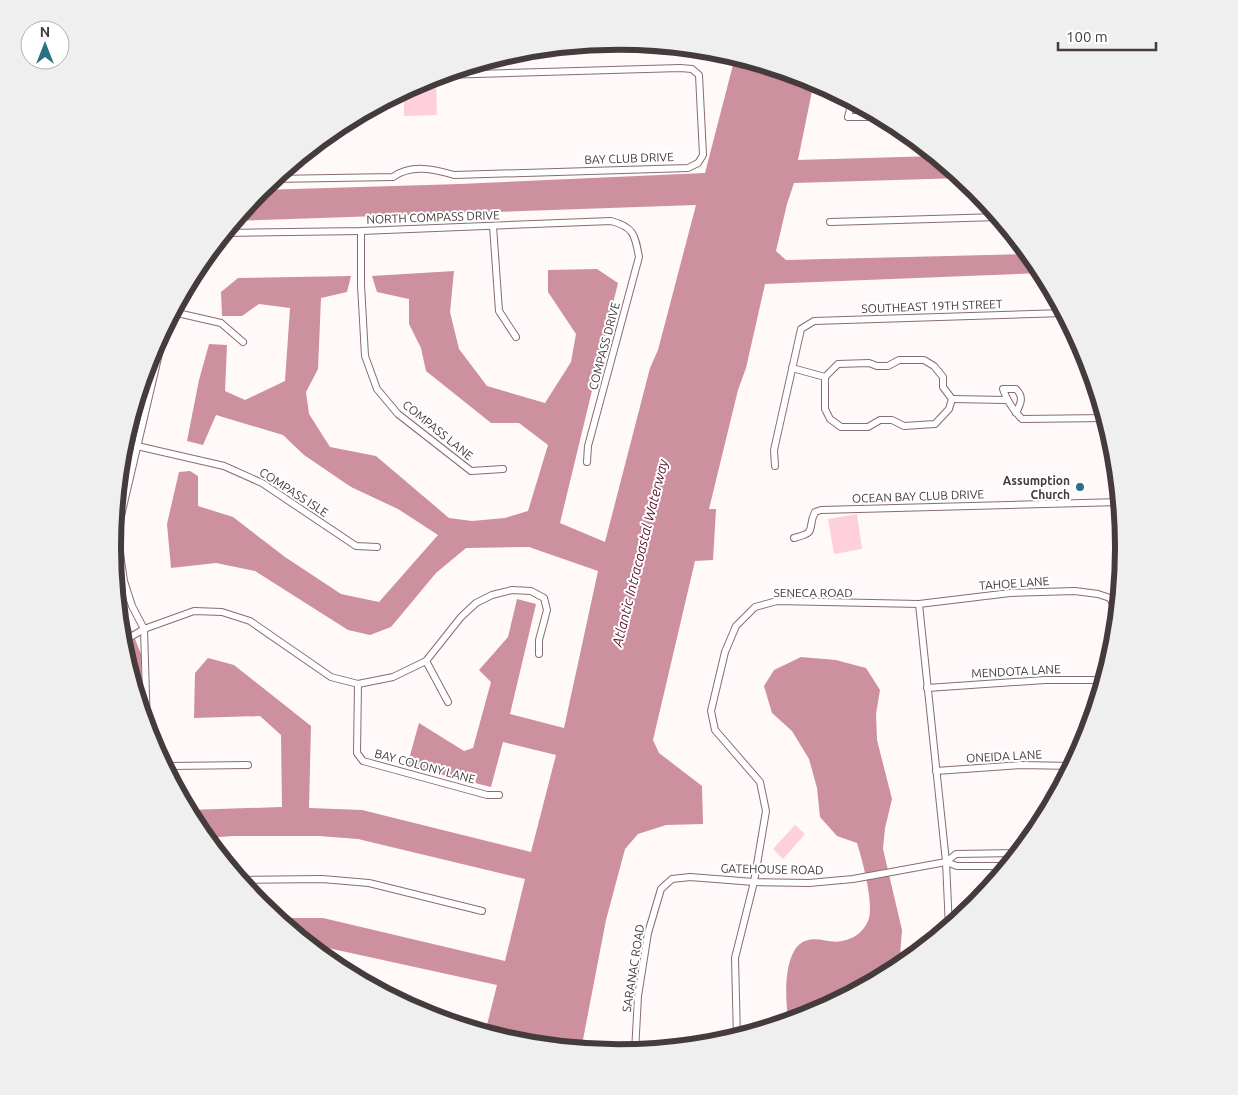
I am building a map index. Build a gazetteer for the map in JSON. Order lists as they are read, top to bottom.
{
  "streets": {
    "street": [
      "BAY CLUB DRIVE",
      "NORTH COMPASS DRIVE",
      "SOUTHEAST 19TH STREET",
      "COMPASS DRIVE",
      "COMPASS LANE",
      "COMPASS ISLE",
      "OCEAN BAY CLUB DRIVE",
      "TAHOE LANE",
      "SENECA ROAD",
      "MENDOTA LANE",
      "ONEIDA LANE",
      "BAY COLONY LANE",
      "GATEHOUSE ROAD",
      "SARANAC ROAD"
    ]
  },
  "crossings": [
    ["NORTH COMPASS DRIVE", "COMPASS DRIVE"],
    ["NORTH COMPASS DRIVE", "COMPASS LANE"],
    ["TAHOE LANE", "SENECA ROAD"],
    ["SENECA ROAD", "GATEHOUSE ROAD"],
    ["GATEHOUSE ROAD", "SARANAC ROAD"]
  ],
  "water": ["Atlantic Intracoastal Waterway"],
  "places": ["Assumption Church"],
  "scale_bar": "100 m",
  "north": "top"
}
